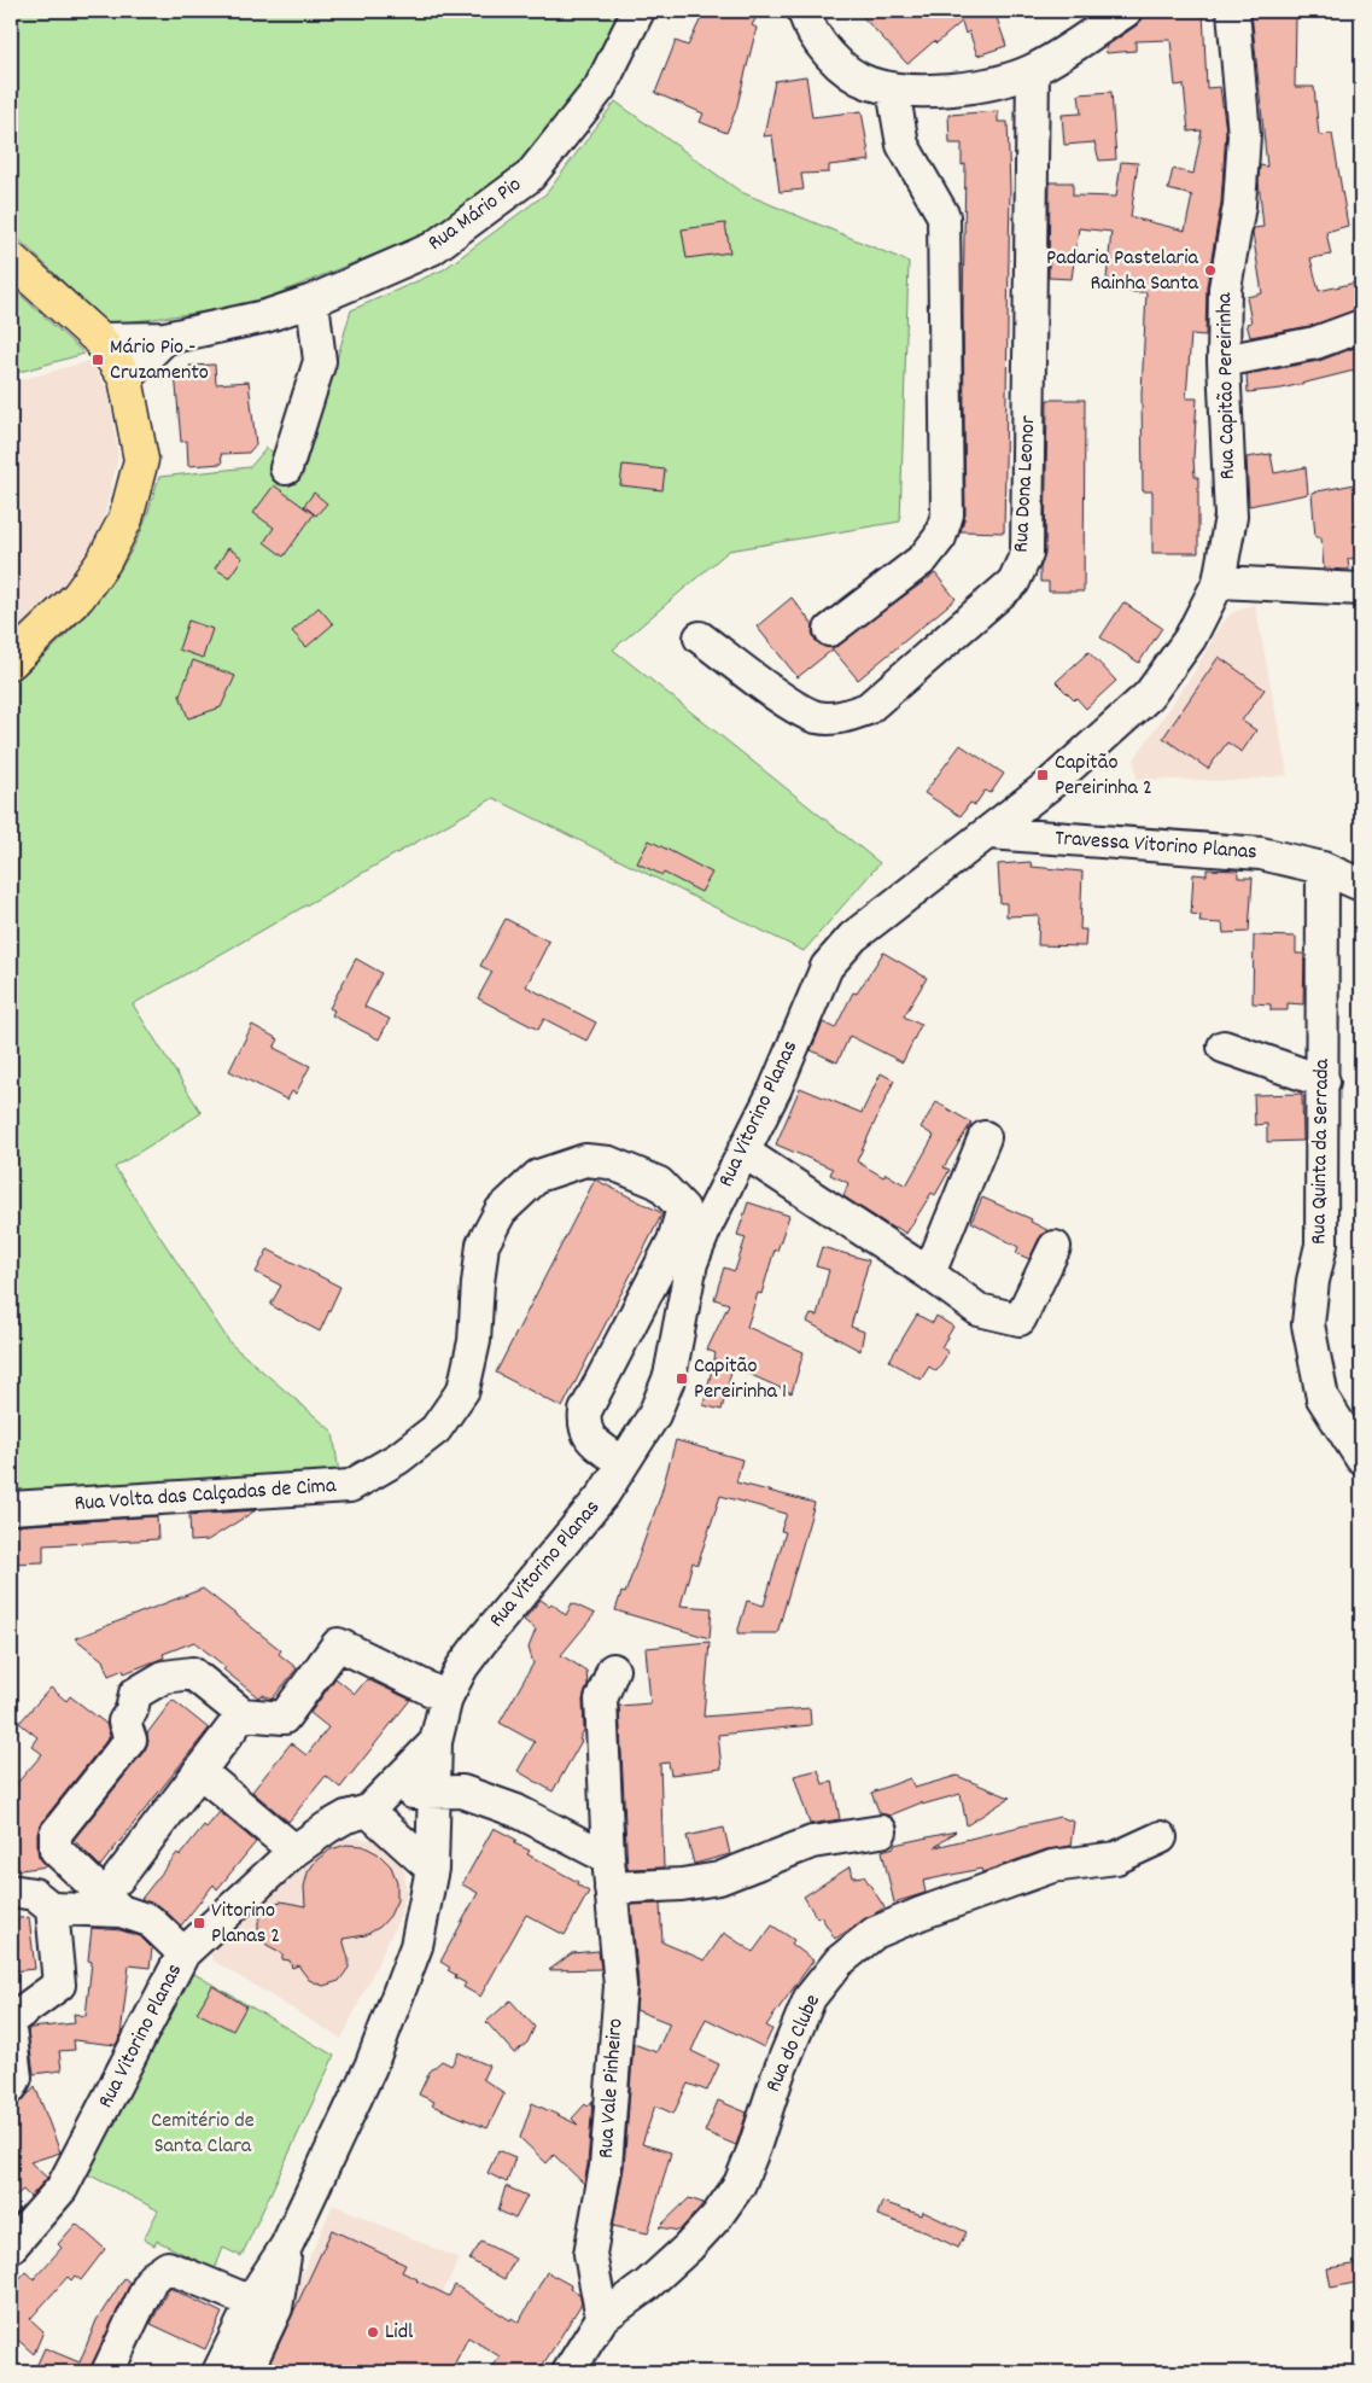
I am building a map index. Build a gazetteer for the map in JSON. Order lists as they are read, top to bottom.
{
  "streets": {
    "street": [
      "Rua Mário Pio",
      "Rua Capitão Pereirinha",
      "Rua Dona Leonor",
      "Travessa Vitorino Planas",
      "Rua Vitorino Planas",
      "Rua Quinta da Serrada",
      "Rua Volta das Calçadas de Cima",
      "Rua do Clube",
      "Rua Vale Pinheiro"
    ]
  },
  "crossings": [
    ["Rua Capitão Pereirinha", "Rua Vitorino Planas"],
    ["Travessa Vitorino Planas", "Rua Vitorino Planas"],
    ["Travessa Vitorino Planas", "Rua Quinta da Serrada"],
    ["Rua Vitorino Planas", "Rua Volta das Calçadas de Cima"],
    ["Rua do Clube", "Rua Vale Pinheiro"]
  ],
  "parks": ["Cemitério de Santa Clara"],
  "places": {
    "other": ["Padaria Pastelaria Rainha Santa", "Lidl"],
    "transit": [
      "Mário Pio - Cruzamento",
      "Capitão Pereirinha 2",
      "Capitão Pereirinha 1",
      "Vitorino Planas 2"
    ]
  }
}
